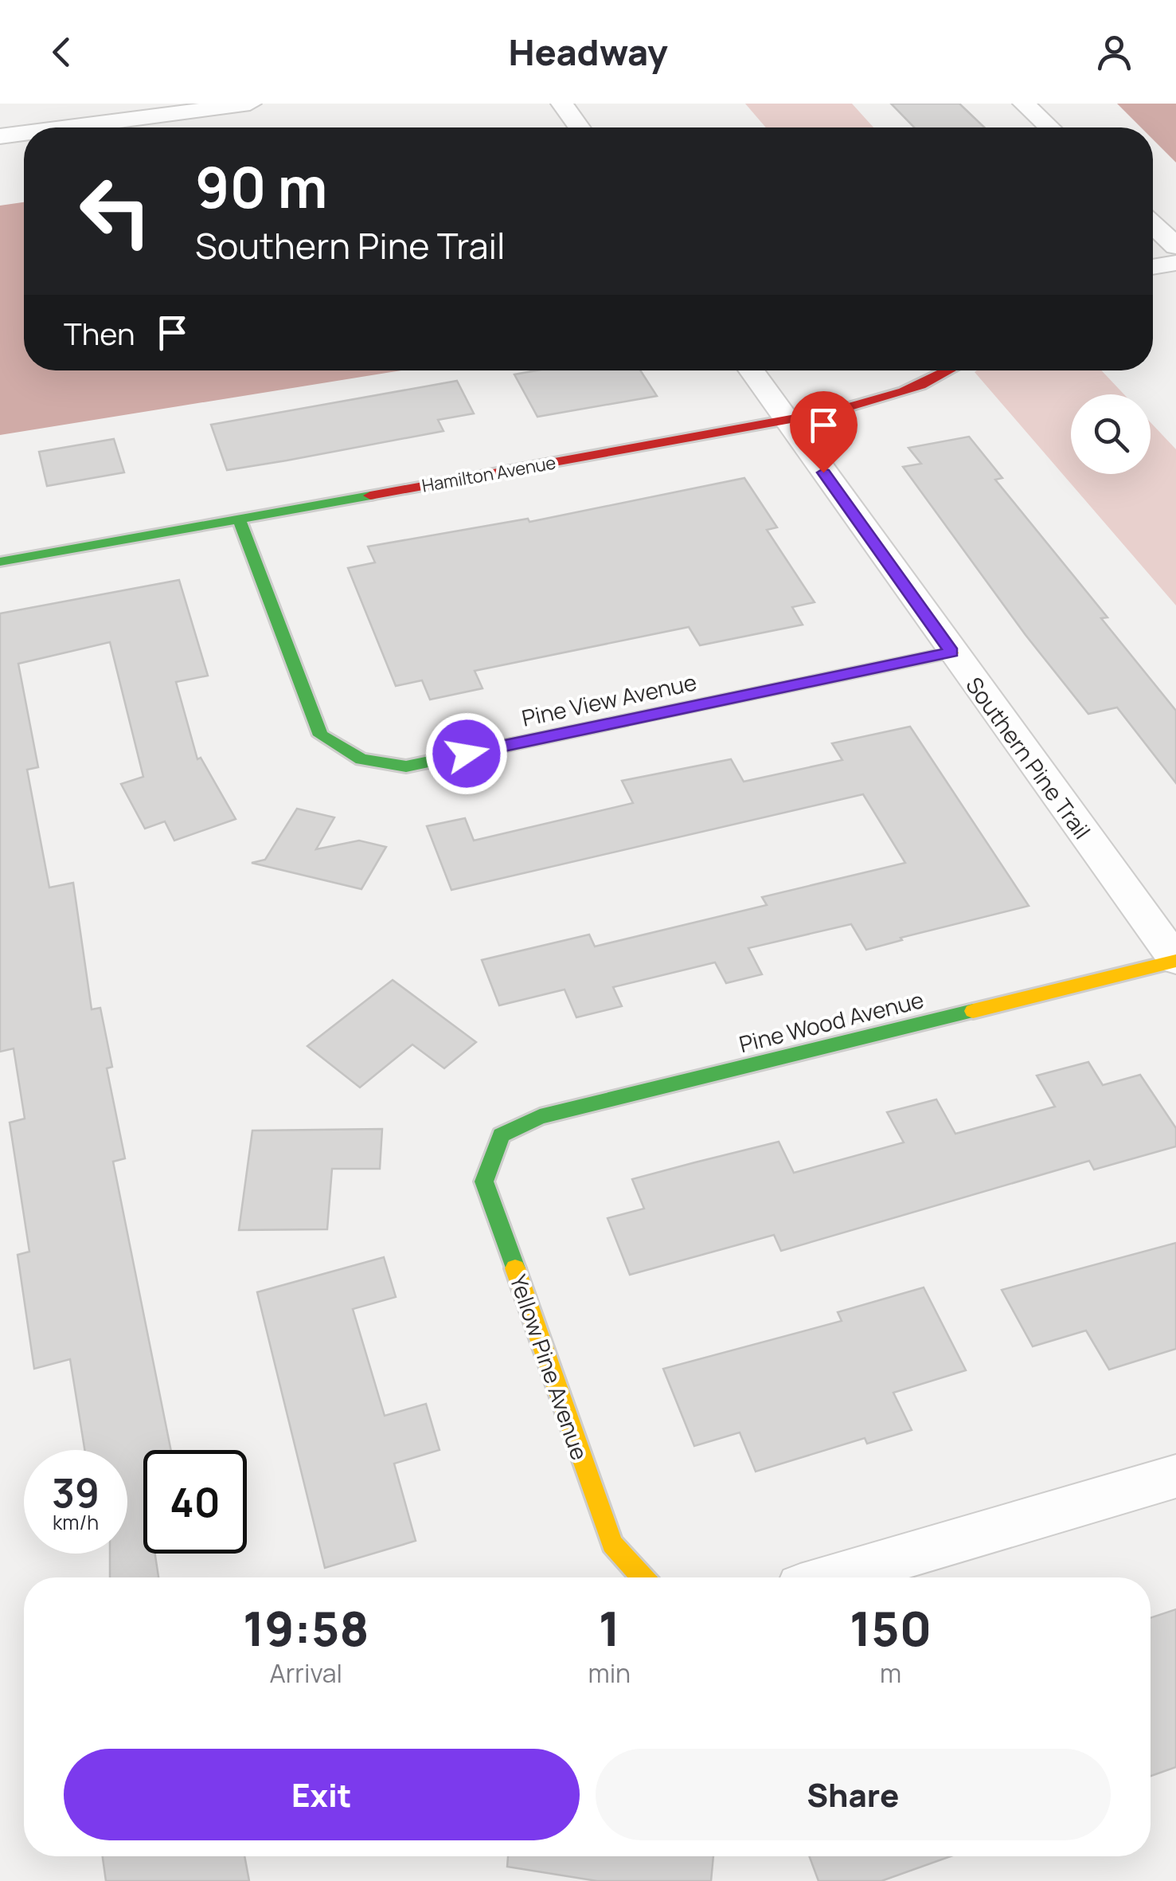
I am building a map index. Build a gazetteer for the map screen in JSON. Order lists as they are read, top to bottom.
{
  "streets": {
    "street": [
      "Hamilton Avenue",
      "Pine View Avenue",
      "Southern Pine Trail",
      "Pine Wood Avenue",
      "Yellow Pine Avenue"
    ]
  },
  "crossings": [
    ["Hamilton Avenue", "Pine View Avenue"],
    ["Hamilton Avenue", "Southern Pine Trail"],
    ["Pine View Avenue", "Southern Pine Trail"],
    ["Southern Pine Trail", "Pine Wood Avenue"],
    ["Pine Wood Avenue", "Yellow Pine Avenue"]
  ],
  "page": {
    "header": "Headway",
    "turn": ["90 m", "Southern Pine Trail"],
    "then": "Then",
    "speed": "39 km/h",
    "limit": "40",
    "eta": [
      "19:58",
      "Arrival",
      "1",
      "min",
      "150",
      "m"
    ],
    "buttons": ["Exit", "Share"]
  }
}
